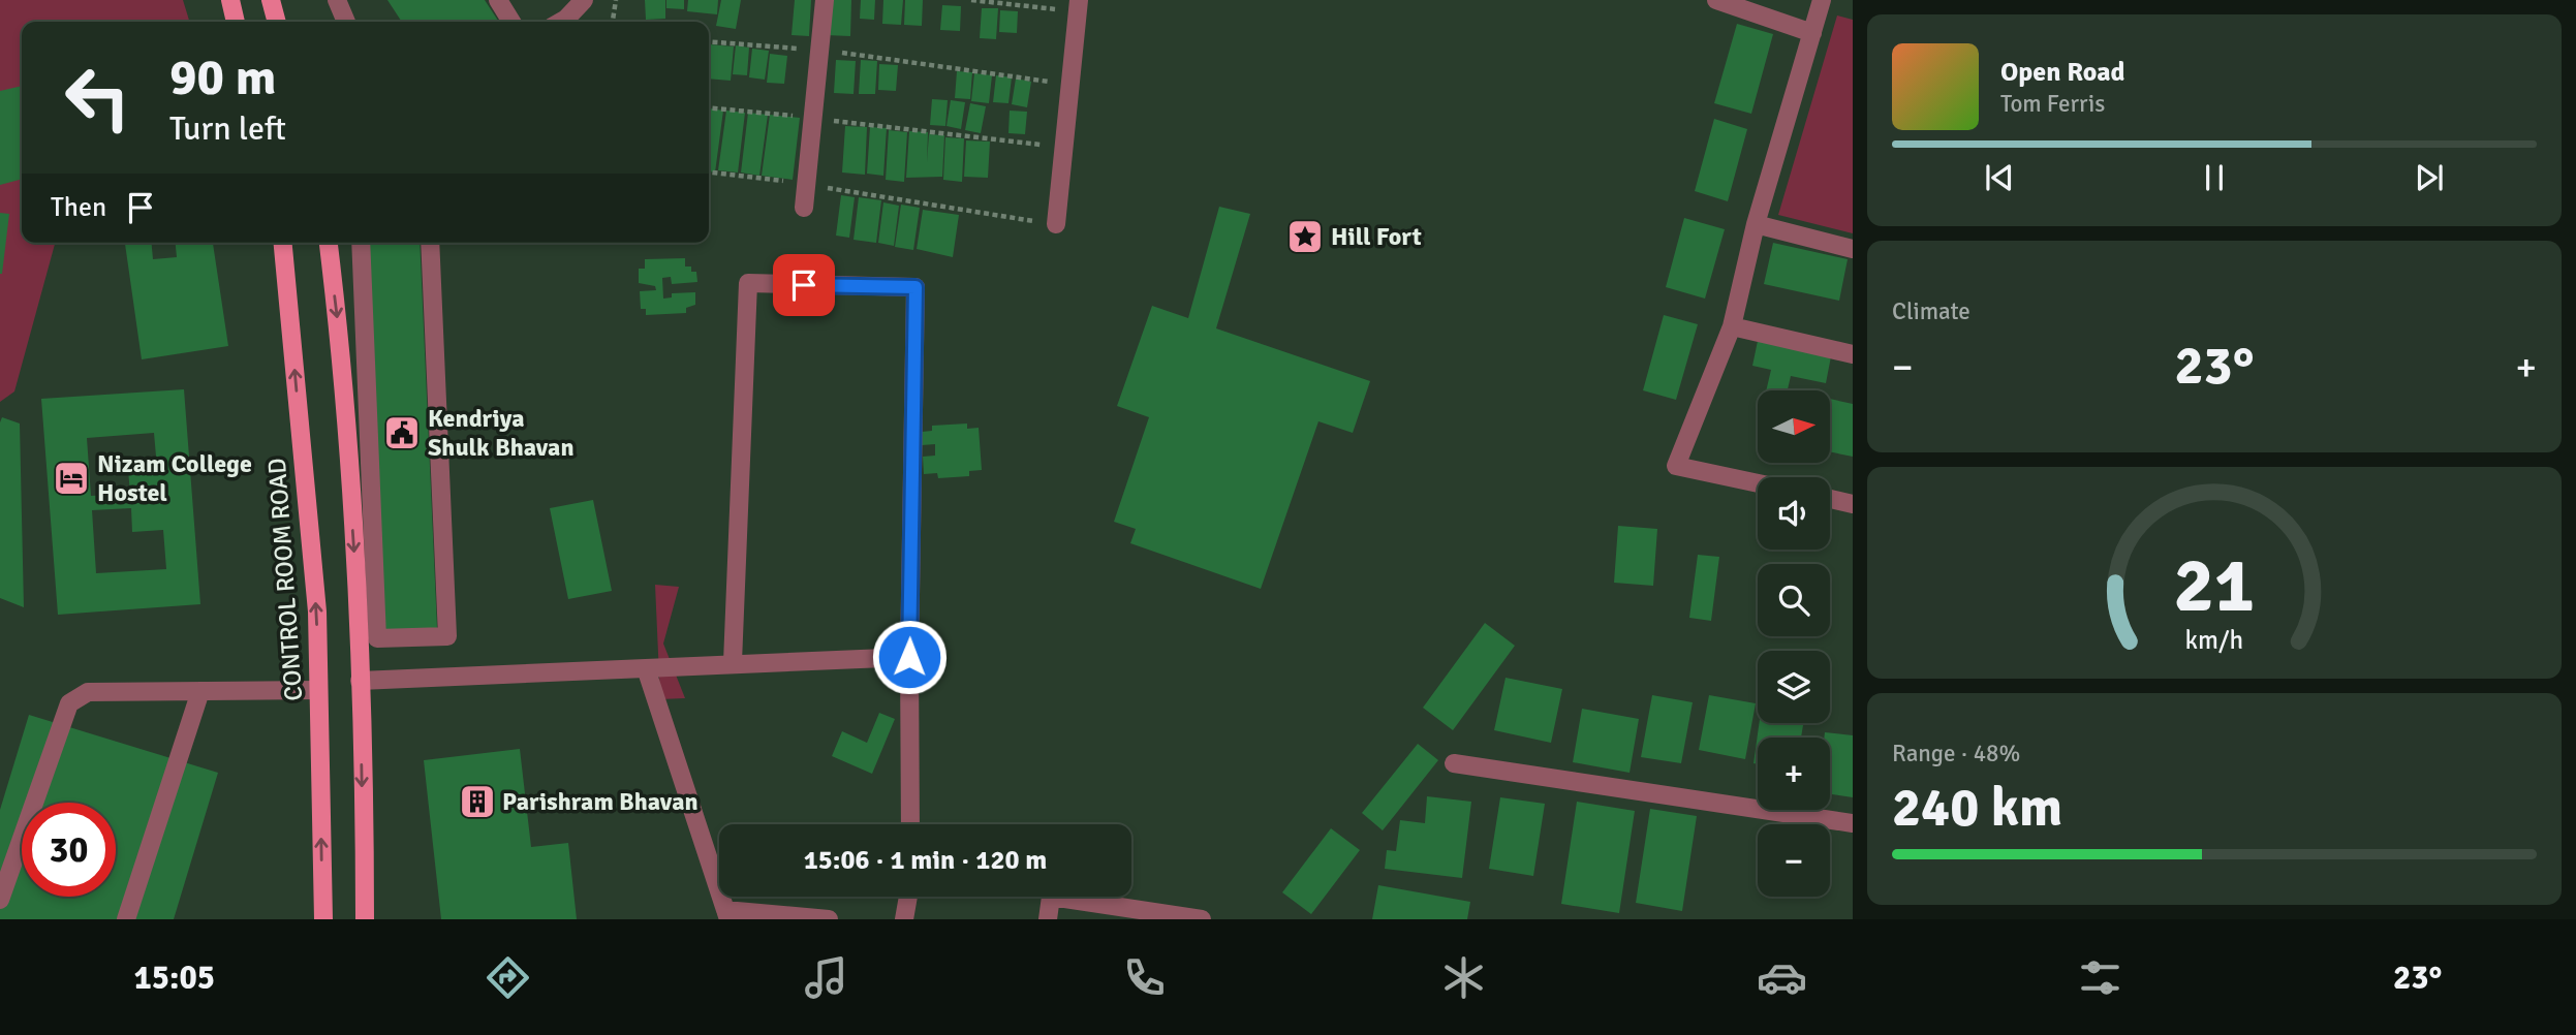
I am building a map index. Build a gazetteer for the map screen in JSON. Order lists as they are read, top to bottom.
{
  "streets": {
    "main road": ["CONTROL ROOM ROAD"]
  },
  "places": {
    "place": ["Hill Fort"],
    "public building": ["Kendriya Shulk Bhavan"],
    "hotel": ["Nizam College Hostel"],
    "building": ["Parishram Bhavan"]
  },
  "north": "right",
  "page": {
    "turn": ["90 m", "Turn left"],
    "song": ["Open Road", "Tom Ferris"],
    "then": "Then",
    "tile": [
      "Climate",
      ["Range · 48%", "240 km"]
    ],
    "heat": ["−", "23°", "+"],
    "map_buttons": ["+", "−"],
    "limit": "30",
    "trip": "15:06 · 1 min · 120 m",
    "tabs": ["15:05", "23°"],
    "gauge": ["21", "km/h"]
  }
}
